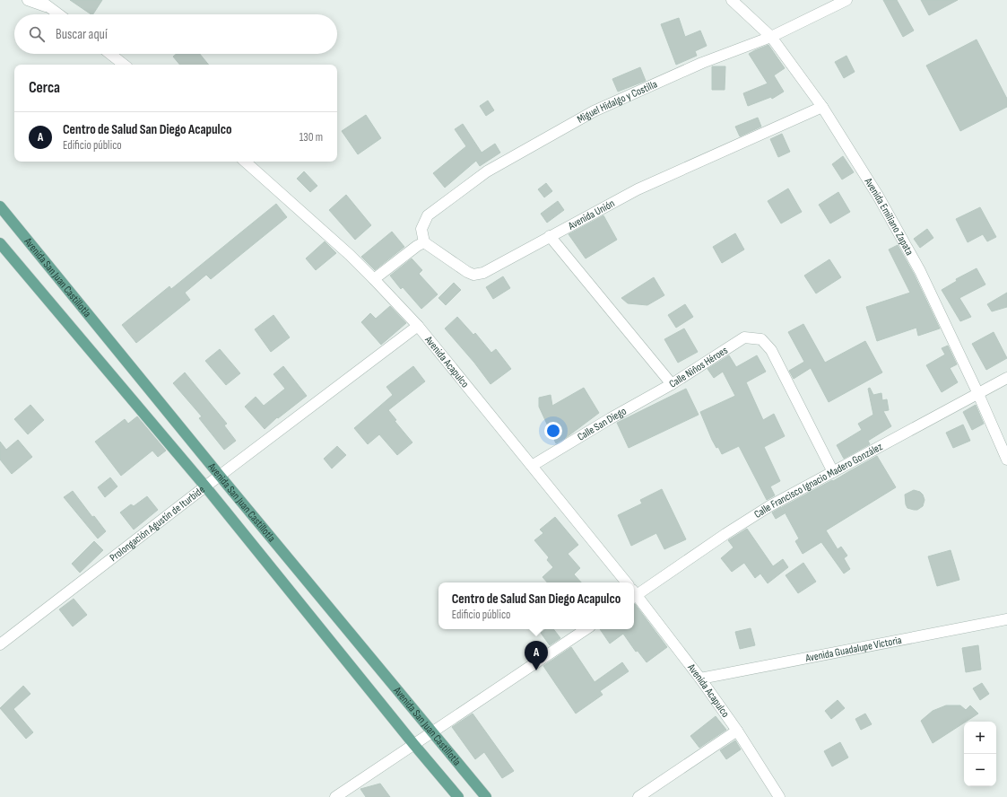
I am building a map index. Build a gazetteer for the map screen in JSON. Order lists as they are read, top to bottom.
{
  "streets": {
    "main road": ["Avenida San Juan Castillotla"],
    "street": [
      "Miguel Hidalgo y Costilla",
      "Avenida Unión",
      "Avenida Emiliano Zapata",
      "Avenida Acapulco",
      "Calle Niños Héroes",
      "Calle San Diego",
      "Calle Francisco Ignacio Madero González",
      "Prolongación Agustín de Iturbide",
      "Avenida Guadalupe Victoria"
    ]
  },
  "crossings": [
    ["Miguel Hidalgo y Costilla", "Avenida Unión"],
    ["Miguel Hidalgo y Costilla", "Avenida Emiliano Zapata"],
    ["Avenida Unión", "Avenida Emiliano Zapata"],
    ["Avenida Unión", "Calle Niños Héroes"],
    ["Avenida Emiliano Zapata", "Calle Francisco Ignacio Madero González"],
    ["Avenida San Juan Castillotla", "Prolongación Agustín de Iturbide"],
    ["Avenida Acapulco", "Calle San Diego"],
    ["Avenida Acapulco", "Prolongación Agustín de Iturbide"],
    ["Avenida Acapulco", "Avenida Guadalupe Victoria"],
    ["Calle Niños Héroes", "Calle San Diego"],
    ["Calle Niños Héroes", "Calle Francisco Ignacio Madero González"]
  ],
  "page": {
    "search": "Buscar aquí",
    "heading": "Cerca",
    "list": [
      {
        "mark": "A",
        "name": "Centro de Salud San Diego Acapulco",
        "note": "Edificio público",
        "value": "130 m"
      }
    ],
    "popup": ["Centro de Salud San Diego Acapulco", "Edificio público"],
    "pins": "A",
    "map_buttons": ["+", "−"]
  }
}
